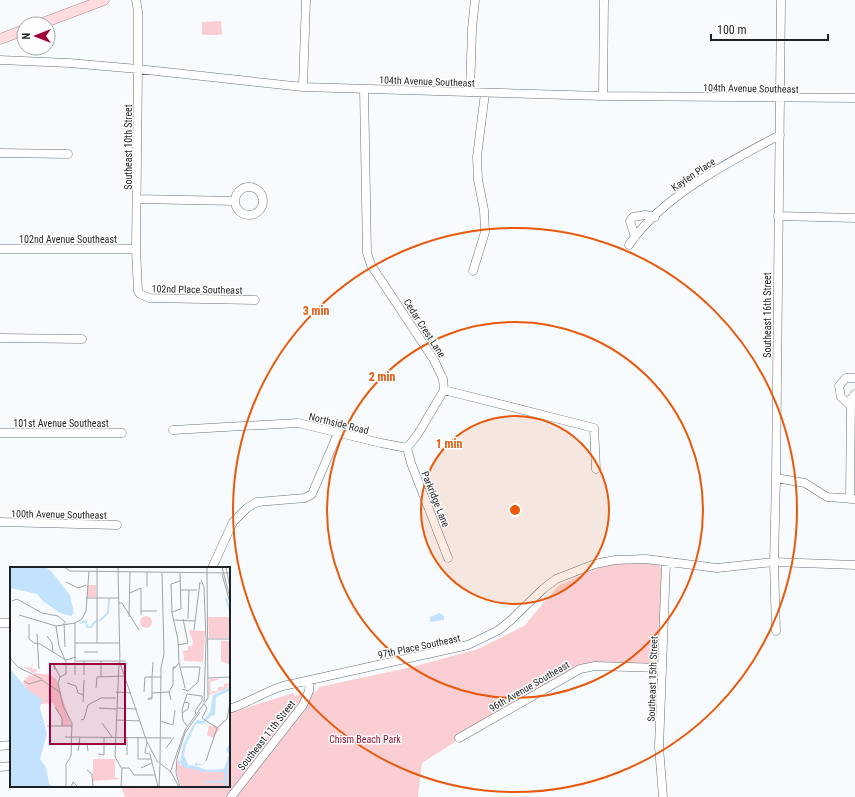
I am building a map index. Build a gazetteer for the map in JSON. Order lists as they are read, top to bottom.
{
  "streets": {
    "street": [
      "104th Avenue Southeast",
      "Southeast 10th Street",
      "Kaylen Place",
      "102nd Avenue Southeast",
      "102nd Place Southeast",
      "Southeast 16th Street",
      "Cedar Crest Lane",
      "101st Avenue Southeast",
      "Northside Road",
      "Parkridge Lane",
      "100th Avenue Southeast",
      "97th Place Southeast",
      "Southeast 15th Street",
      "96th Avenue Southeast",
      "Southeast 11th Street"
    ]
  },
  "crossings": [
    ["104th Avenue Southeast", "Southeast 10th Street"],
    ["104th Avenue Southeast", "Southeast 16th Street"],
    ["104th Avenue Southeast", "Cedar Crest Lane"],
    ["Southeast 10th Street", "102nd Avenue Southeast"],
    ["Southeast 10th Street", "102nd Place Southeast"],
    ["Kaylen Place", "Southeast 16th Street"],
    ["Southeast 16th Street", "97th Place Southeast"],
    ["Northside Road", "Parkridge Lane"],
    ["97th Place Southeast", "Southeast 15th Street"],
    ["97th Place Southeast", "Southeast 11th Street"],
    ["Southeast 15th Street", "96th Avenue Southeast"]
  ],
  "parks": ["Chism Beach Park"],
  "scale_bar": "100 m",
  "north": "left",
  "rings": ["3 min", "2 min", "1 min"]
}
